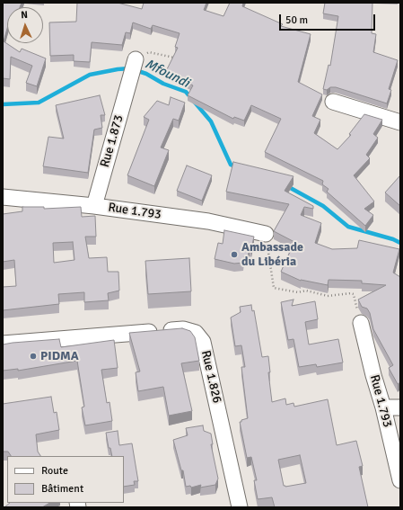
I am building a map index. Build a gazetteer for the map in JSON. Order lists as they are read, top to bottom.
{
  "streets": {
    "street": ["Rue 1.873", "Rue 1.793", "Rue 1.826"]
  },
  "crossings": [
    ["Rue 1.873", "Rue 1.793"]
  ],
  "water": ["Mfoundi"],
  "places": ["Ambassade du Libéria", "PIDMA"],
  "legend": ["Route", "Bâtiment"],
  "scale_bar": "50 m",
  "north": "top"
}
